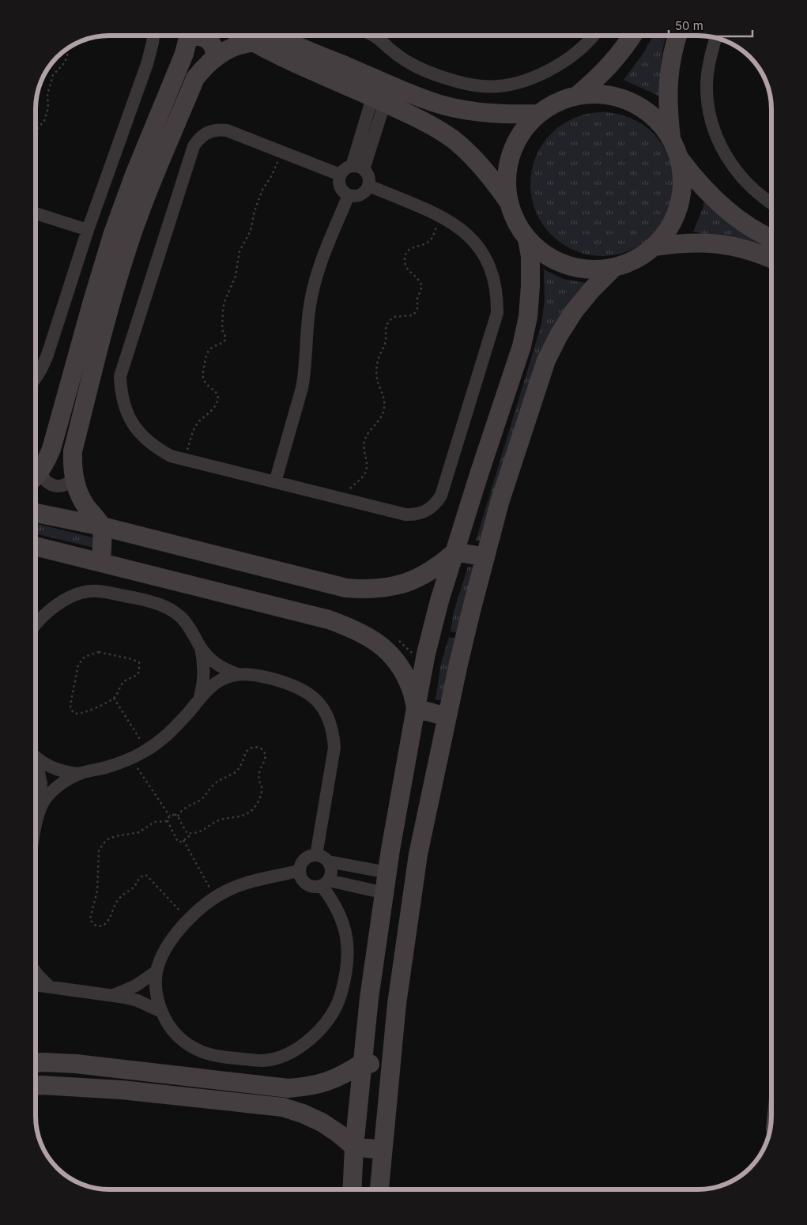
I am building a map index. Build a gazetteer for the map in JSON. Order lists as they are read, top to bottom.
{
  "scale_bar": "50 m"
}
